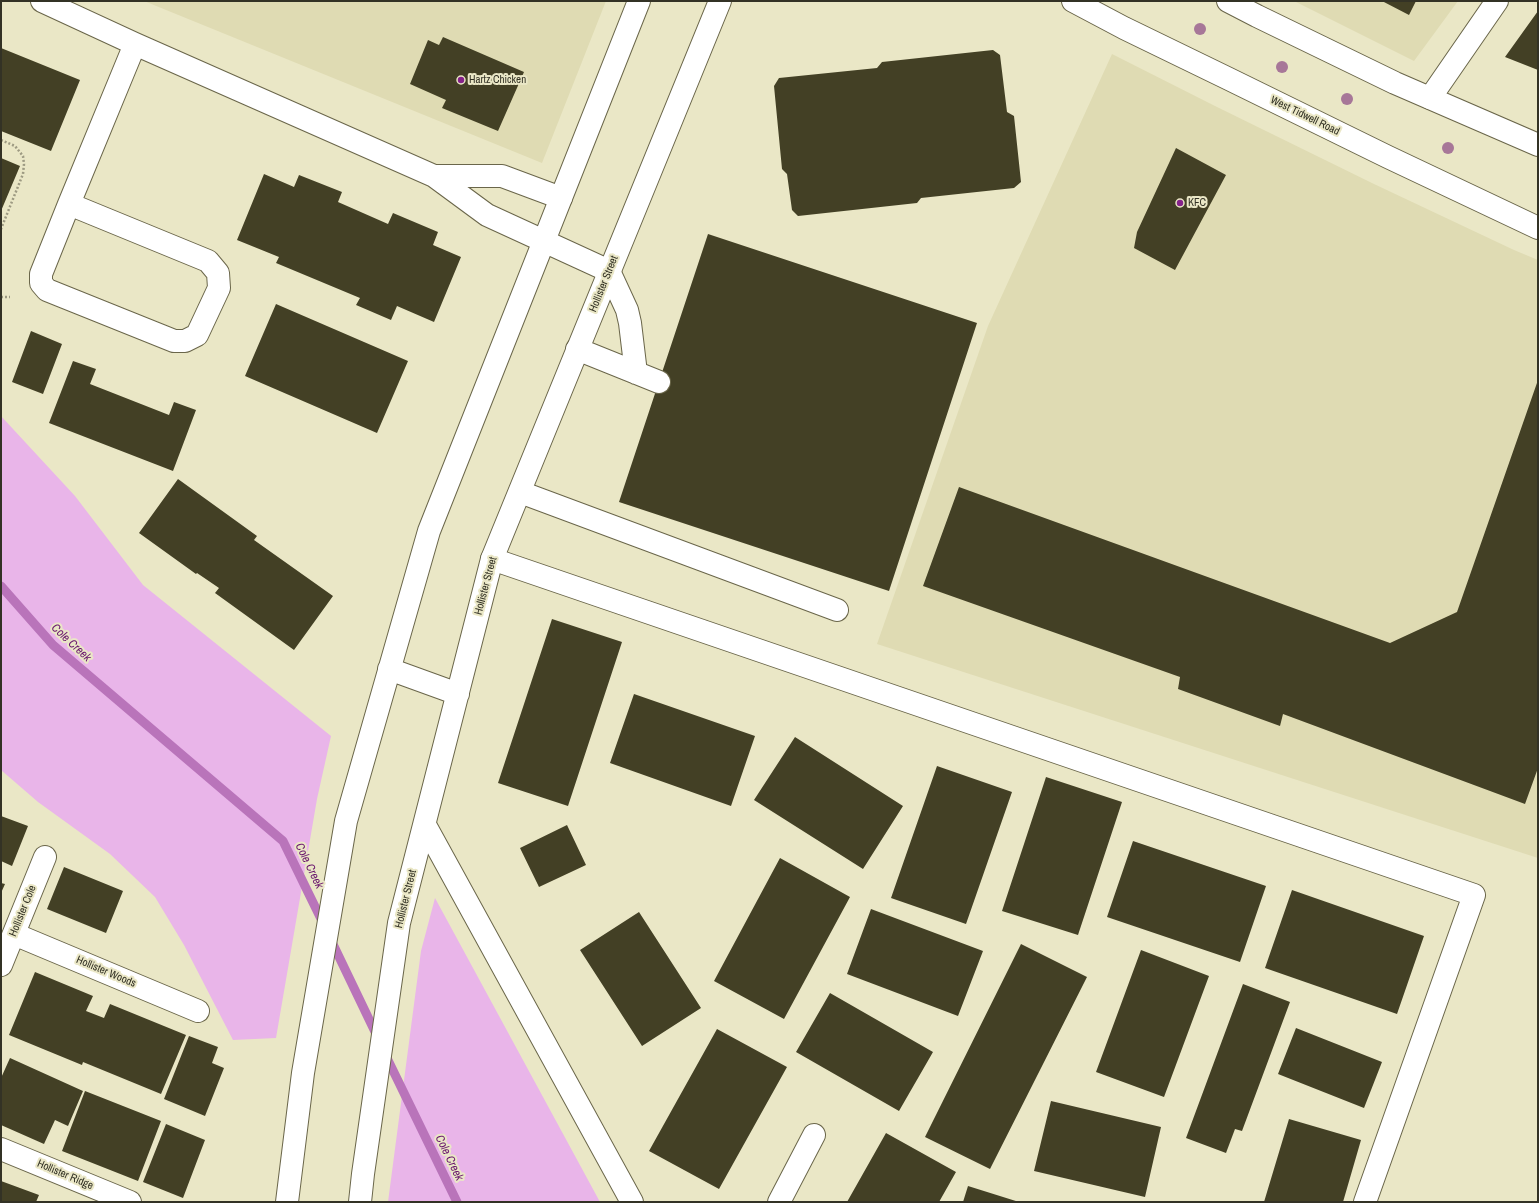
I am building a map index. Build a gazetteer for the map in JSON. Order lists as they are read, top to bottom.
{
  "streets": {
    "main road": [
      "West Tidwell Road",
      "Hollister Street",
      "Hollister Cole",
      "Hollister Woods",
      "Hollister Ridge"
    ]
  },
  "crossings": [
    ["Hollister Cole", "Hollister Woods"]
  ],
  "water": ["Cole Creek"],
  "places": ["Hartz Chicken", "KFC"]
}
